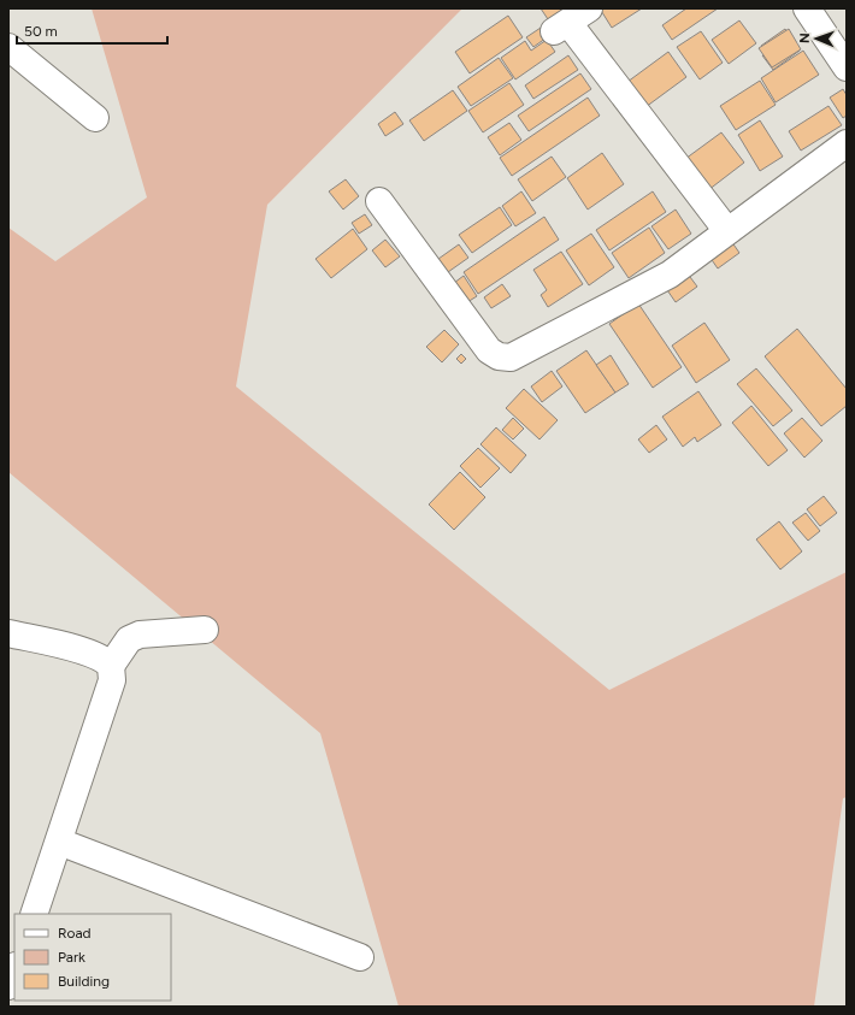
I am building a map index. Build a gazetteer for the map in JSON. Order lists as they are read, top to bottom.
{
  "legend": ["Road", "Park", "Building"],
  "scale_bar": "50 m",
  "north": "left"
}
